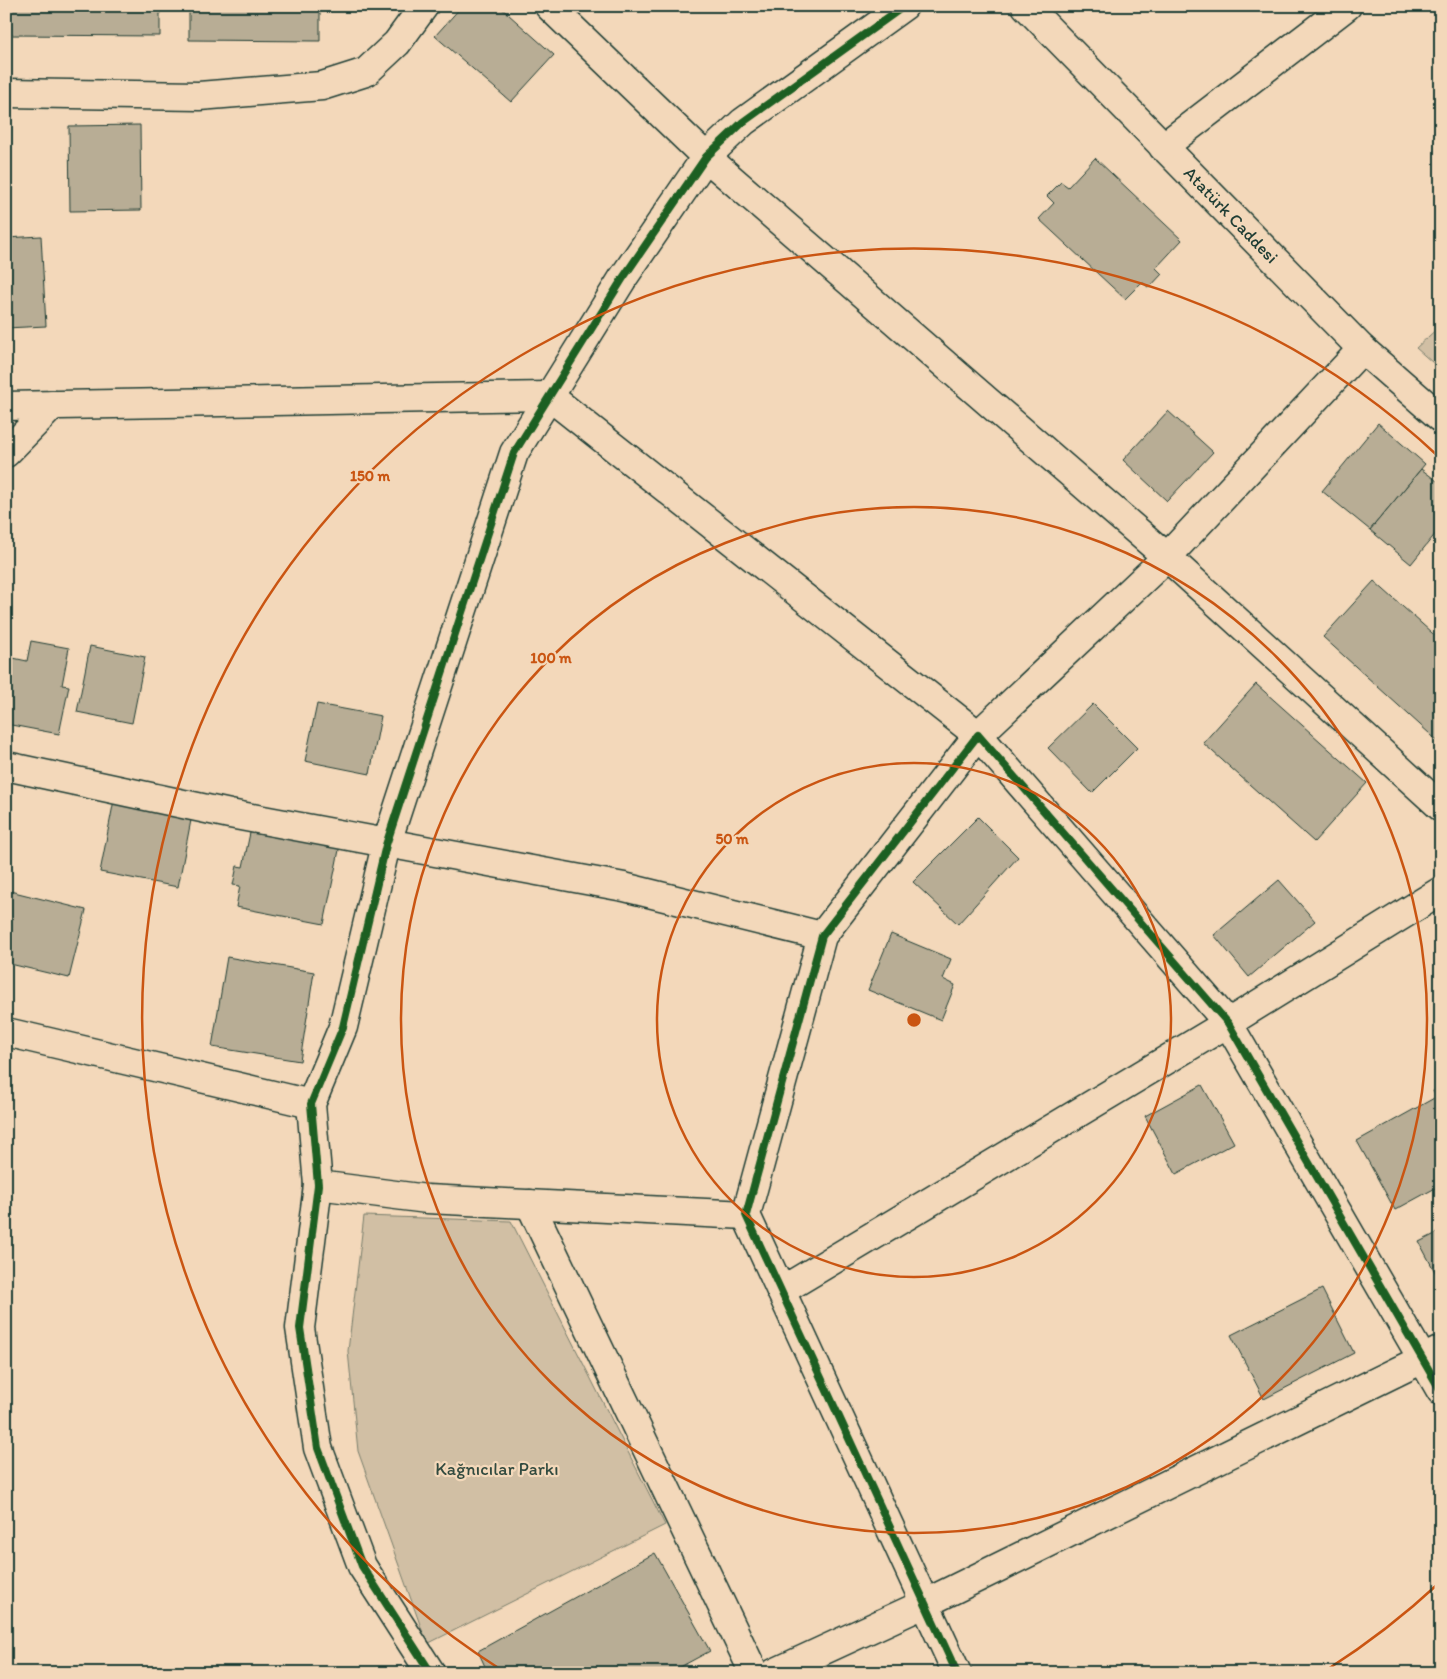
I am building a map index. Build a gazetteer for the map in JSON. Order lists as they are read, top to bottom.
{
  "streets": {
    "street": ["Atatürk Caddesi"]
  },
  "parks": ["Kağnıcılar Parkı"],
  "rings": ["150 m", "100 m", "50 m"]
}
